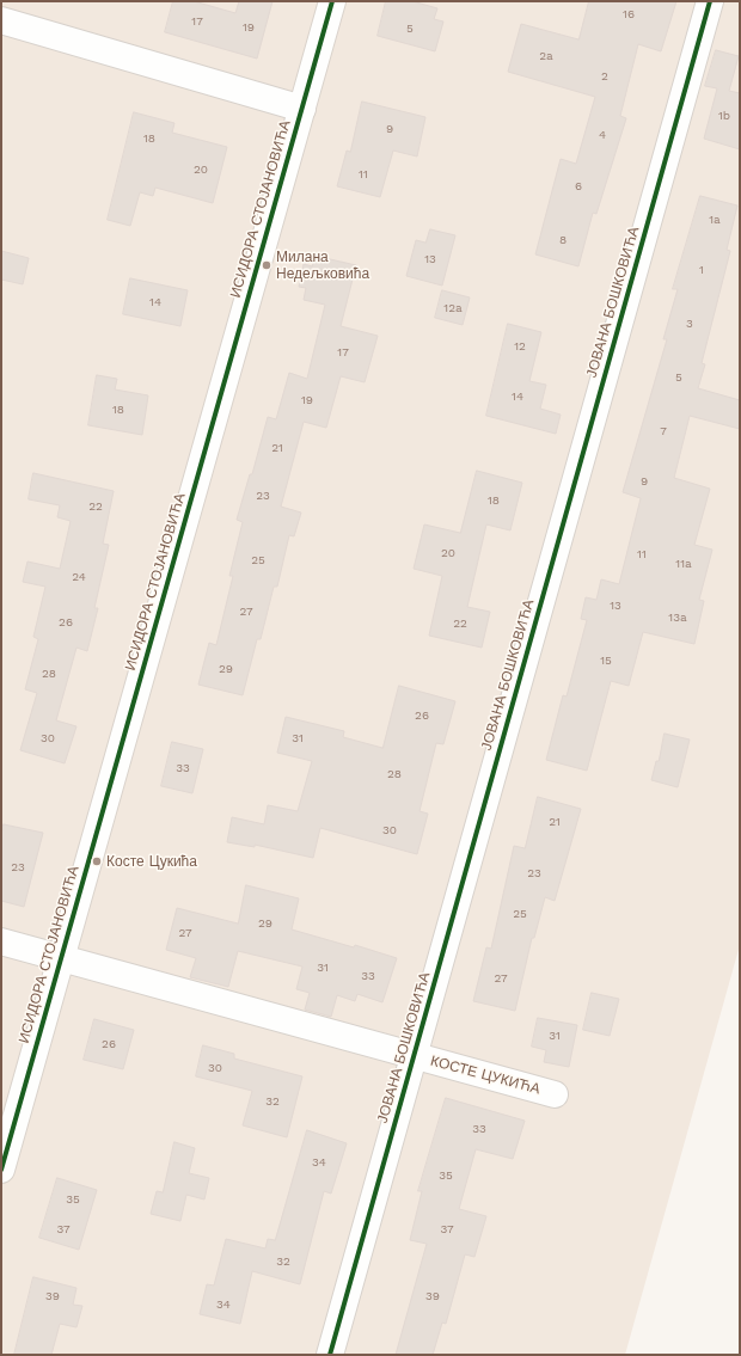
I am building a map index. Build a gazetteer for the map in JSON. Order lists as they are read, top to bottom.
{
  "streets": {
    "street": ["ИСИДОРА СТОЈАНОВИЋА", "ЈОВАНА БОШКОВИЋА", "КОСТЕ ЦУКИЋА"]
  },
  "crossings": [
    ["ИСИДОРА СТОЈАНОВИЋА", "КОСТЕ ЦУКИЋА"],
    ["ЈОВАНА БОШКОВИЋА", "КОСТЕ ЦУКИЋА"]
  ],
  "places": ["Милана Недељковића", "Косте Цукића"],
  "house_numbers": [
    "16",
    "17",
    "19",
    "5",
    "2a",
    "2",
    "1b",
    "9",
    "4",
    "18",
    "20",
    "11",
    "6",
    "1a",
    "8",
    "13",
    "1",
    "14",
    "12a",
    "3",
    "12",
    "17",
    "5",
    "14",
    "19",
    "18",
    "7",
    "21",
    "9",
    "23",
    "18",
    "22",
    "20",
    "11",
    "25",
    "11a",
    "24",
    "13",
    "27",
    "13a",
    "26",
    "22",
    "15",
    "29",
    "28",
    "26",
    "30",
    "31",
    "33",
    "28",
    "21",
    "30",
    "23",
    "23",
    "25",
    "29",
    "27",
    "31",
    "33",
    "27",
    "31",
    "26",
    "30",
    "32",
    "33",
    "34",
    "35",
    "35",
    "37",
    "37",
    "32",
    "39",
    "39",
    "34"
  ]
}
